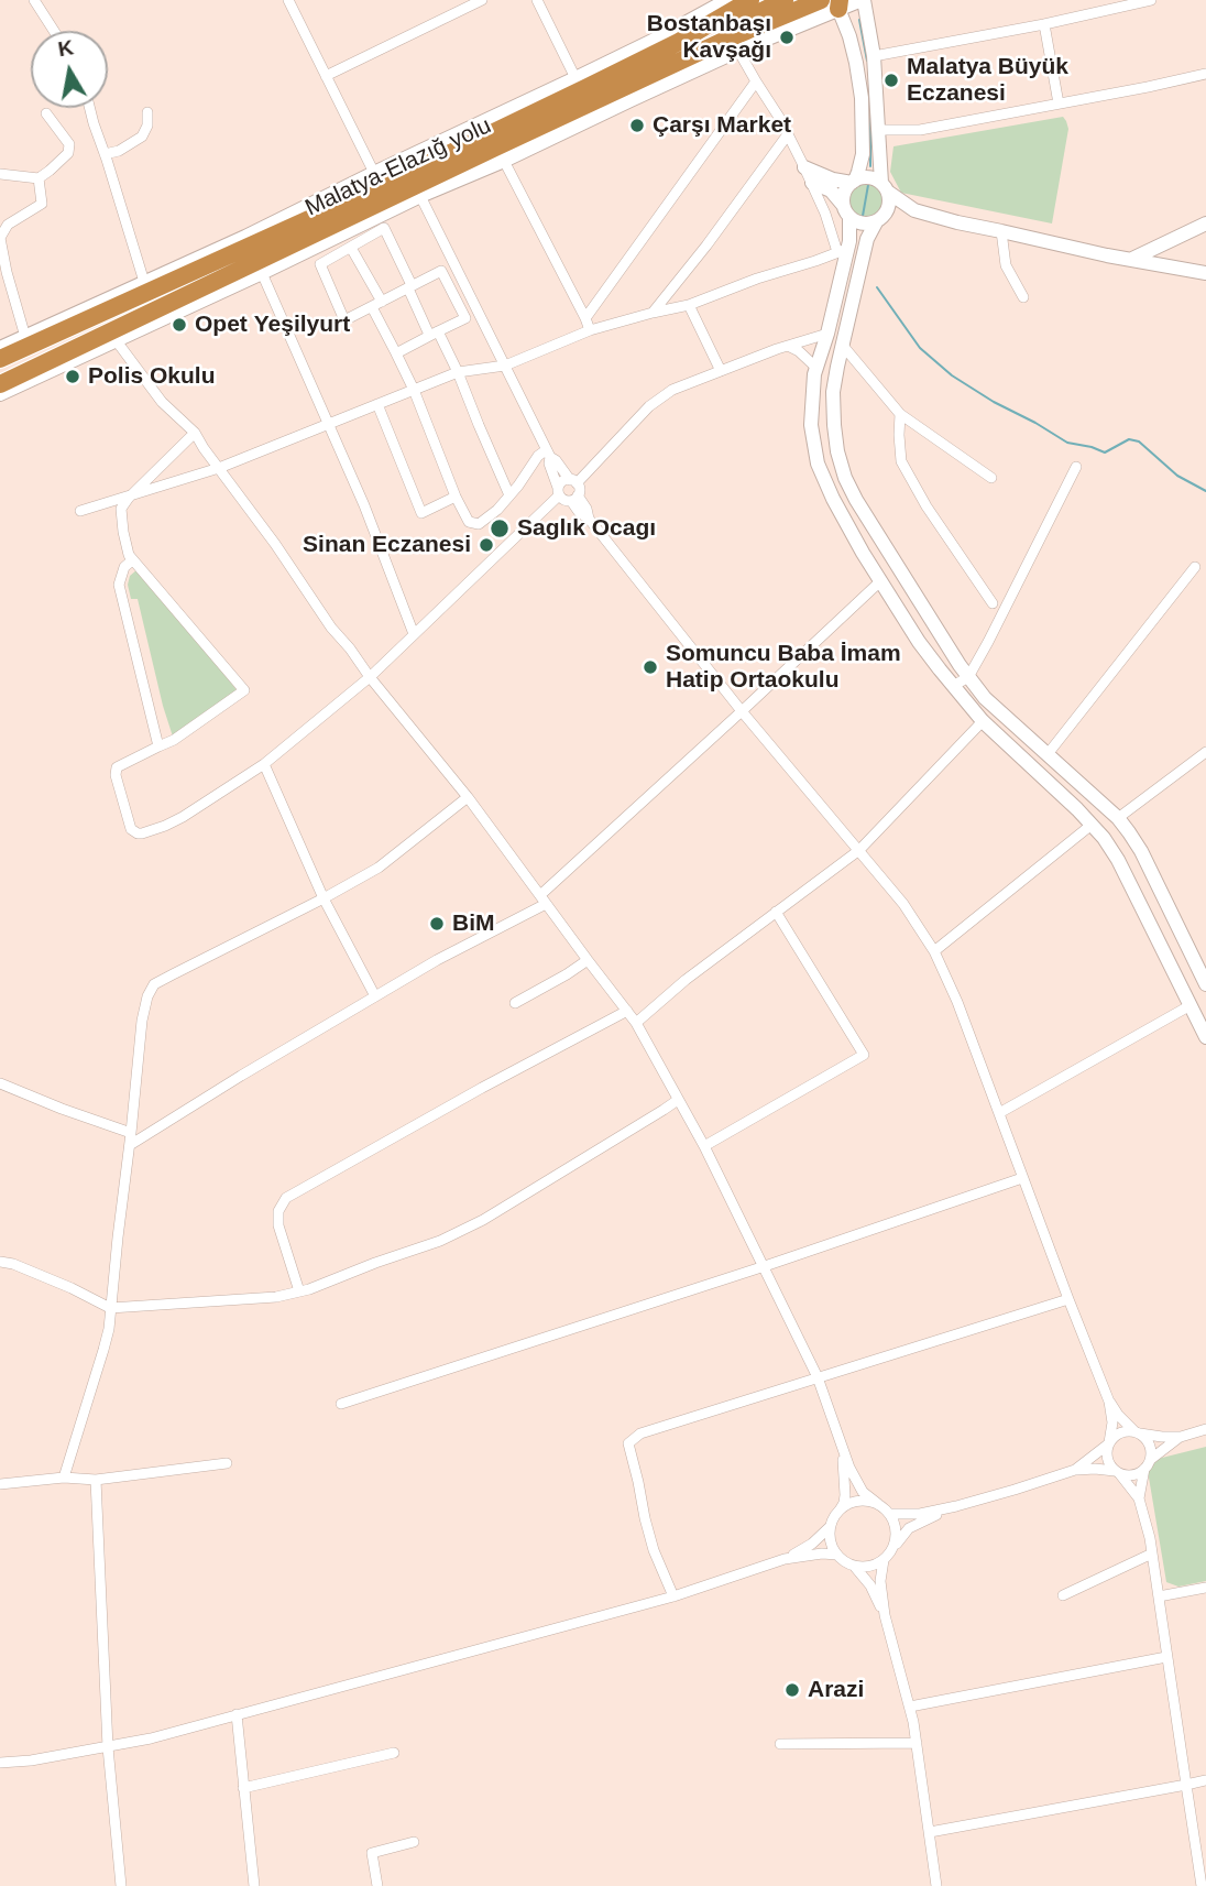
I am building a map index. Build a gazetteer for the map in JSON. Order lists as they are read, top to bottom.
{
  "streets": {
    "highway": ["Malatya-Elazığ yolu"]
  },
  "places": [
    "Bostanbaşı Kavşağı",
    "Malatya Büyük Eczanesi",
    "Çarşı Market",
    "Opet Yeşilyurt",
    "Polis Okulu",
    "Saglık Ocagı",
    "Sinan Eczanesi",
    "Somuncu Baba İmam Hatip Ortaokulu",
    "BiM",
    "Arazi"
  ],
  "north": "top"
}
